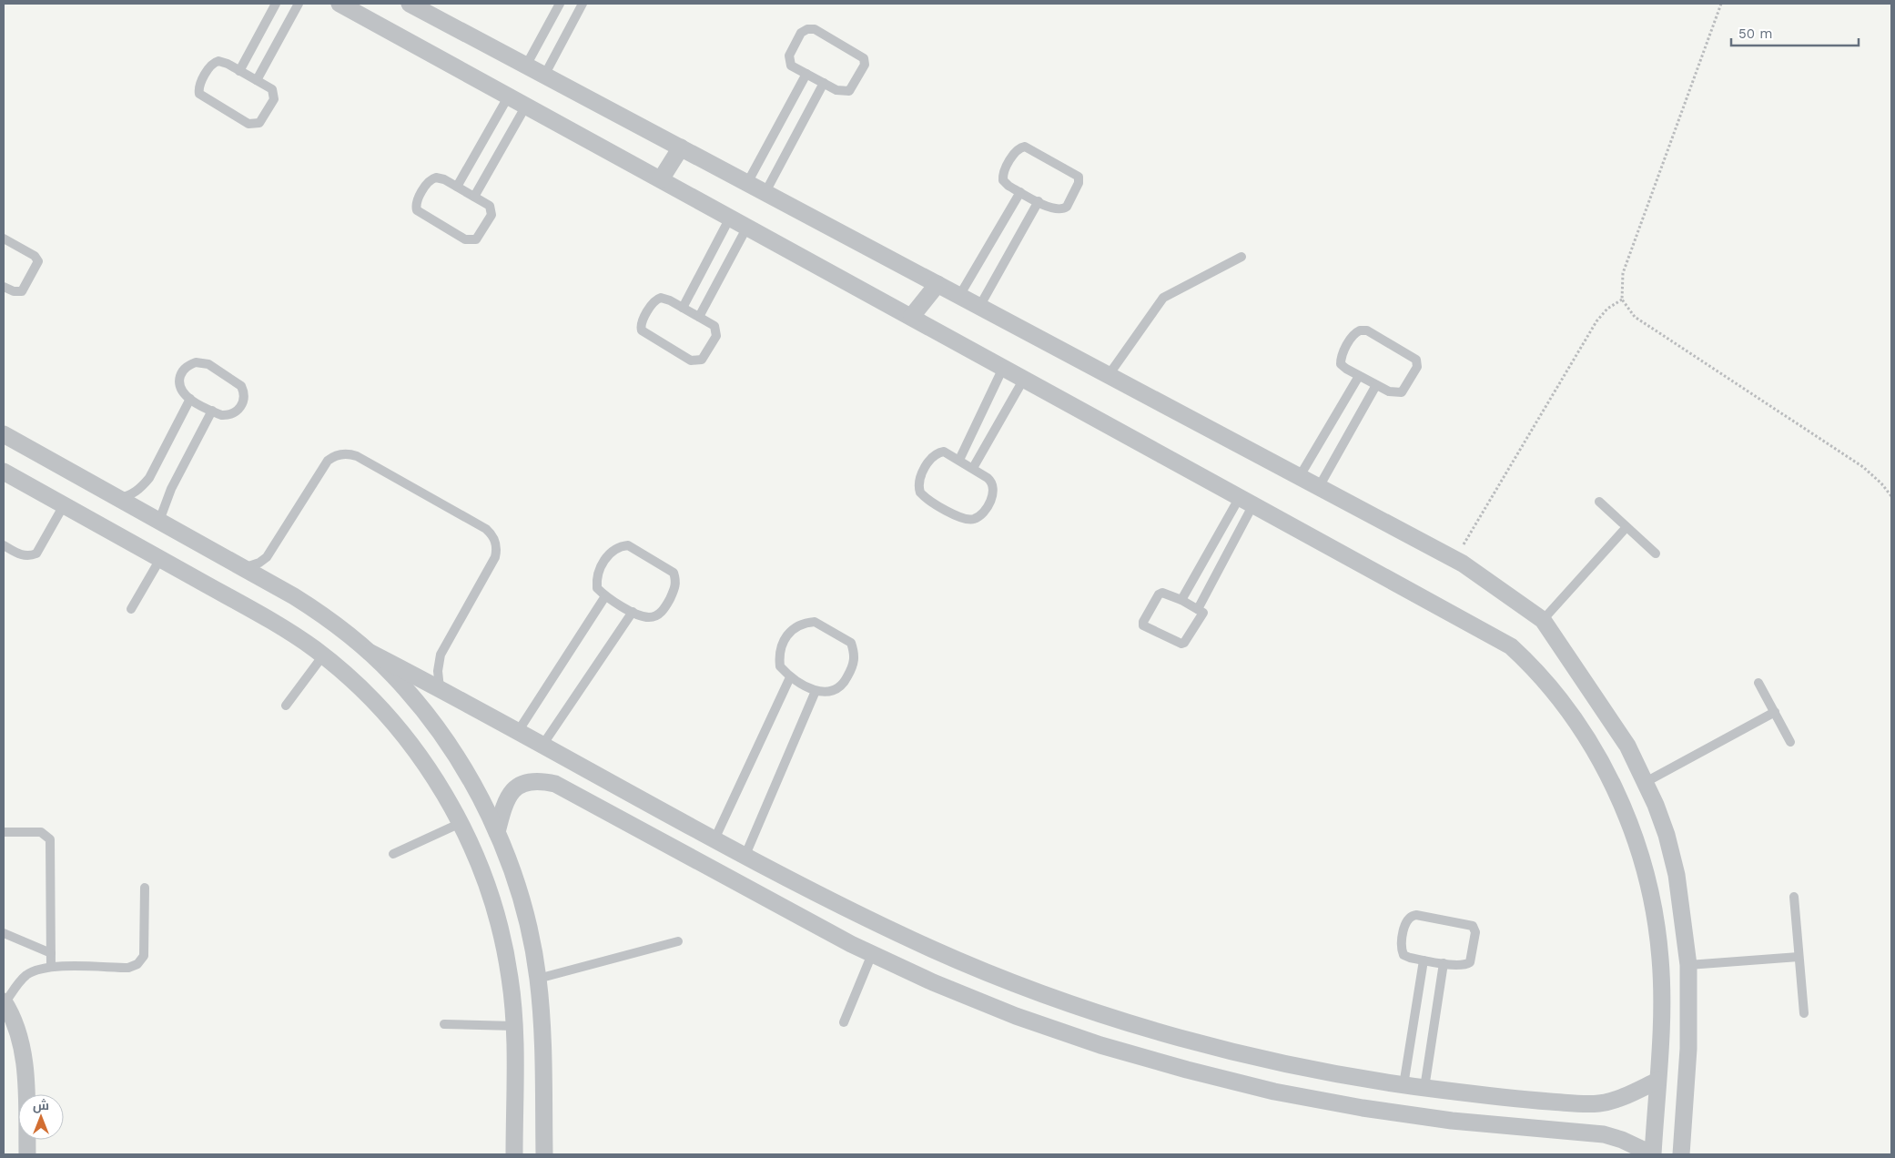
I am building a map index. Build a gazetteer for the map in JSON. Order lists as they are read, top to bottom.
{
  "scale_bar": "50 m",
  "north": "top"
}
